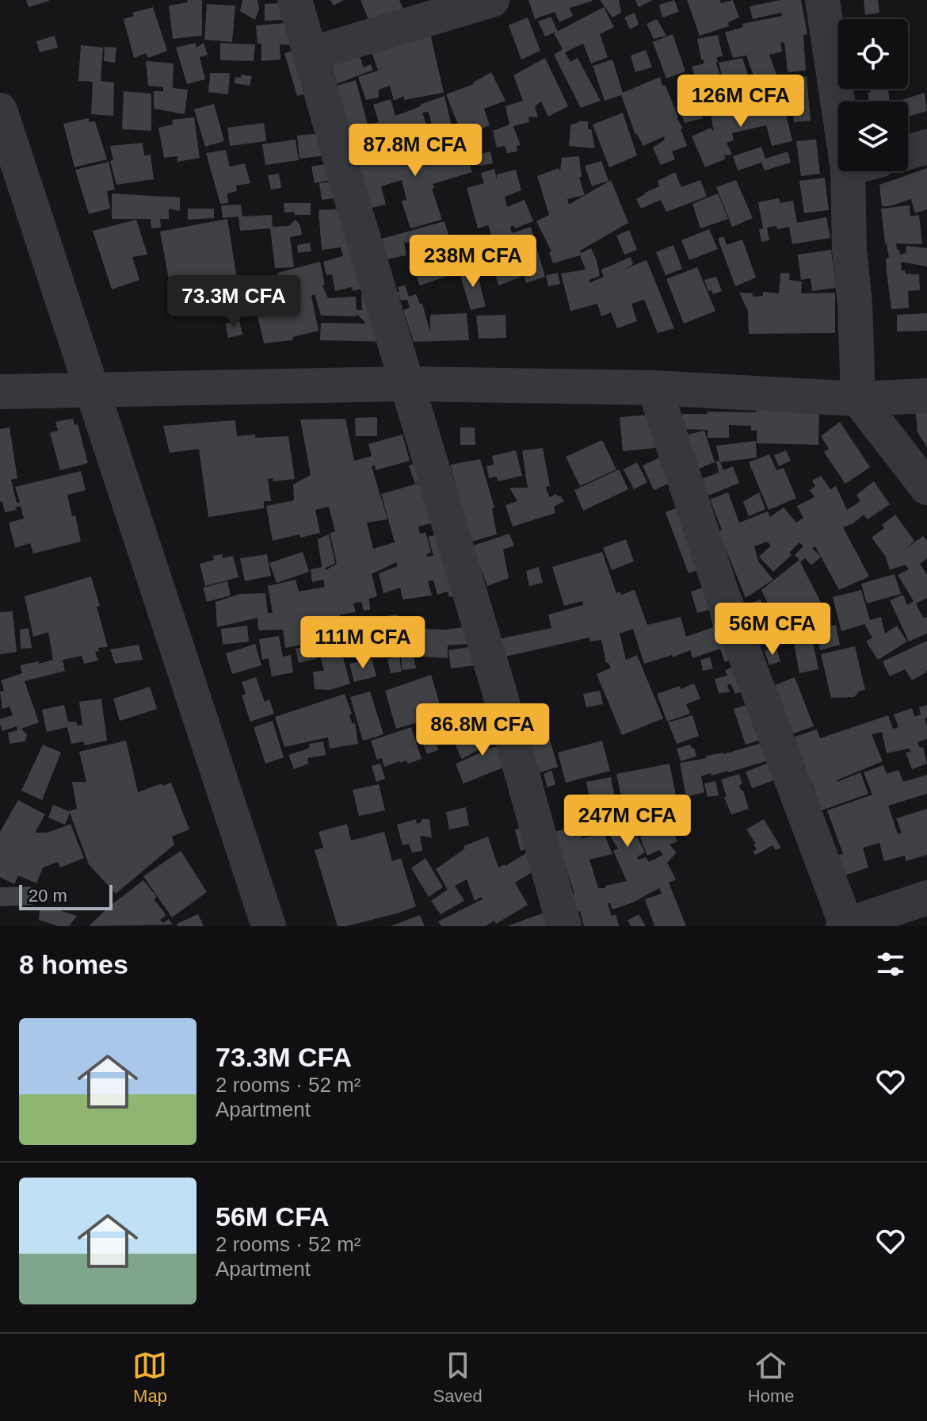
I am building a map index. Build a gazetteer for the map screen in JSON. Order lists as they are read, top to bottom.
{
  "scale_bar": "20 m",
  "page": {
    "price": [
      "126M CFA",
      "87.8M CFA",
      "238M CFA",
      "73.3M CFA",
      "56M CFA",
      "111M CFA",
      "86.8M CFA",
      "247M CFA"
    ],
    "scale": "20 m",
    "heading": "8 homes",
    "list": [
      {
        "name": "73.3M CFA",
        "note": "2 rooms · 52 m² · Apartment"
      },
      {
        "name": "56M CFA",
        "note": "2 rooms · 52 m² · Apartment"
      }
    ],
    "tabs": ["Map", "Saved", "Home"]
  }
}
